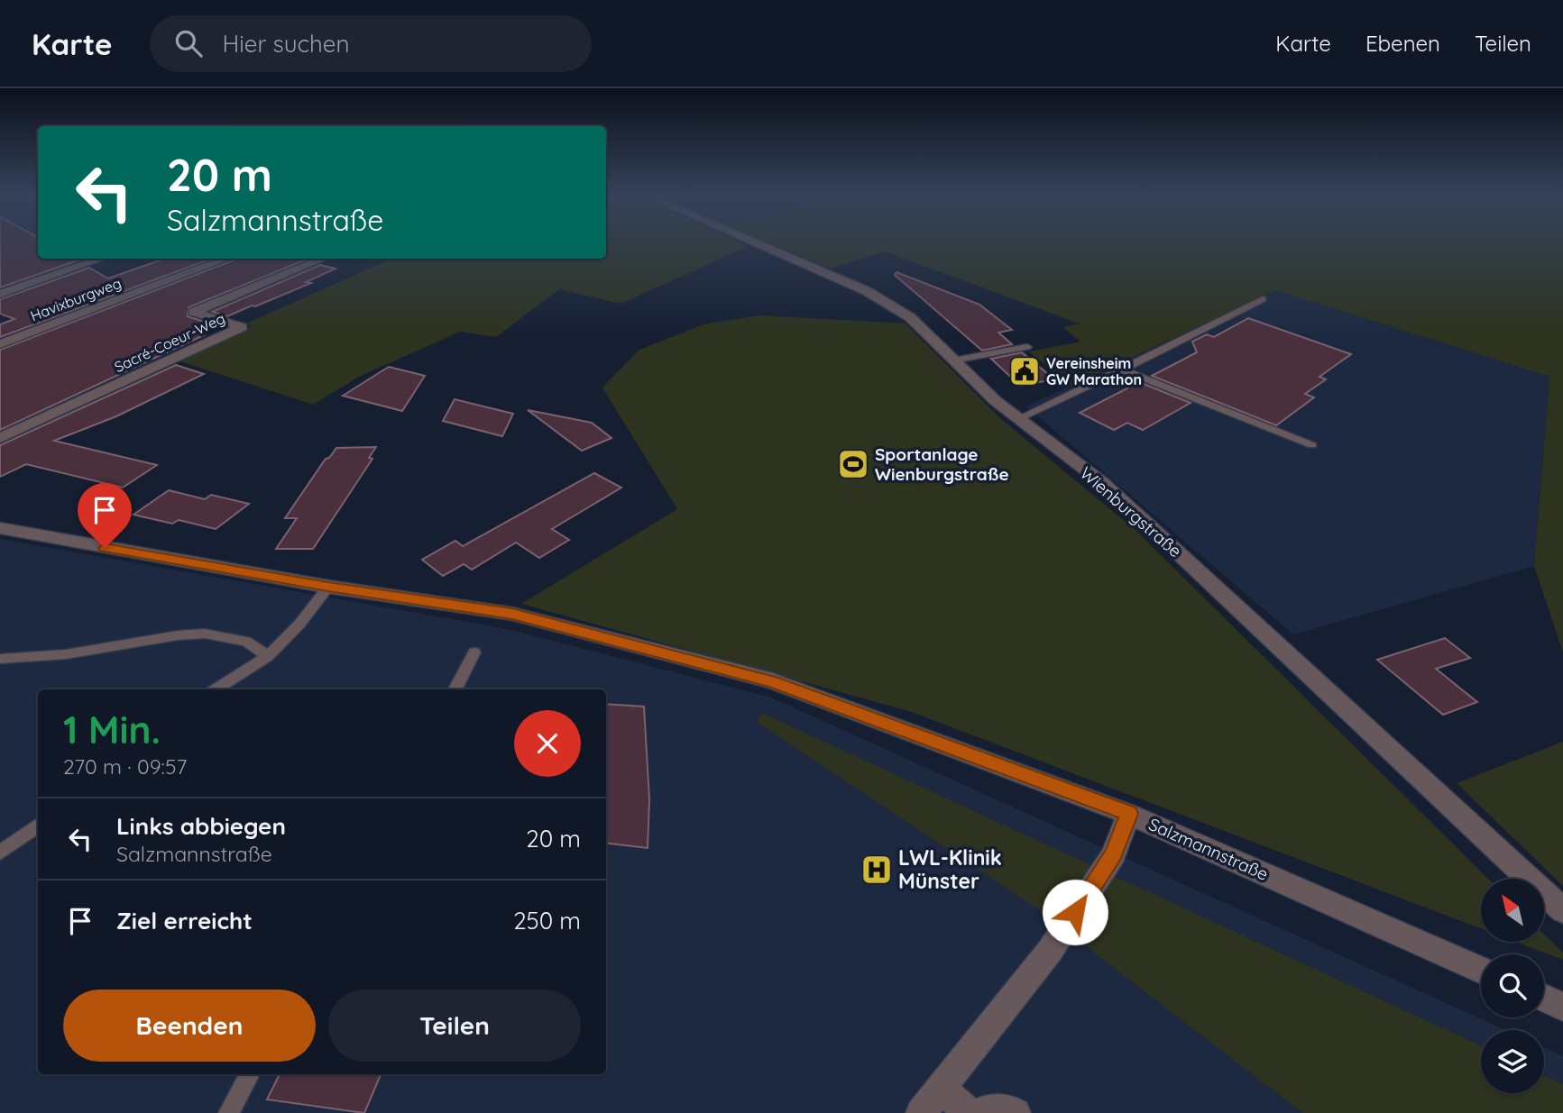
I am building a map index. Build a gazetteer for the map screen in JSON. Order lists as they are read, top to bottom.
{
  "streets": {
    "street": [
      "Havixburgweg",
      "Sacré-Coeur-Weg",
      "Wienburgstraße",
      "Salzmannstraße"
    ]
  },
  "places": {
    "public building": ["Vereinsheim GW Marathon"],
    "sports": ["Sportanlage Wienburgstraße"],
    "hospital": ["LWL-Klinik Münster"]
  },
  "north": "top left",
  "page": {
    "header": "Karte",
    "search": "Hier suchen",
    "nav": ["Karte", "Ebenen", "Teilen"],
    "turn": ["20 m", "Salzmannstraße"],
    "heading": ["1 Min.", "270 m · 09:57"],
    "list": [
      {
        "name": "Links abbiegen",
        "note": "Salzmannstraße",
        "value": "20 m"
      },
      {
        "name": "Ziel erreicht",
        "value": "250 m"
      }
    ],
    "buttons": ["Beenden", "Teilen"]
  }
}
